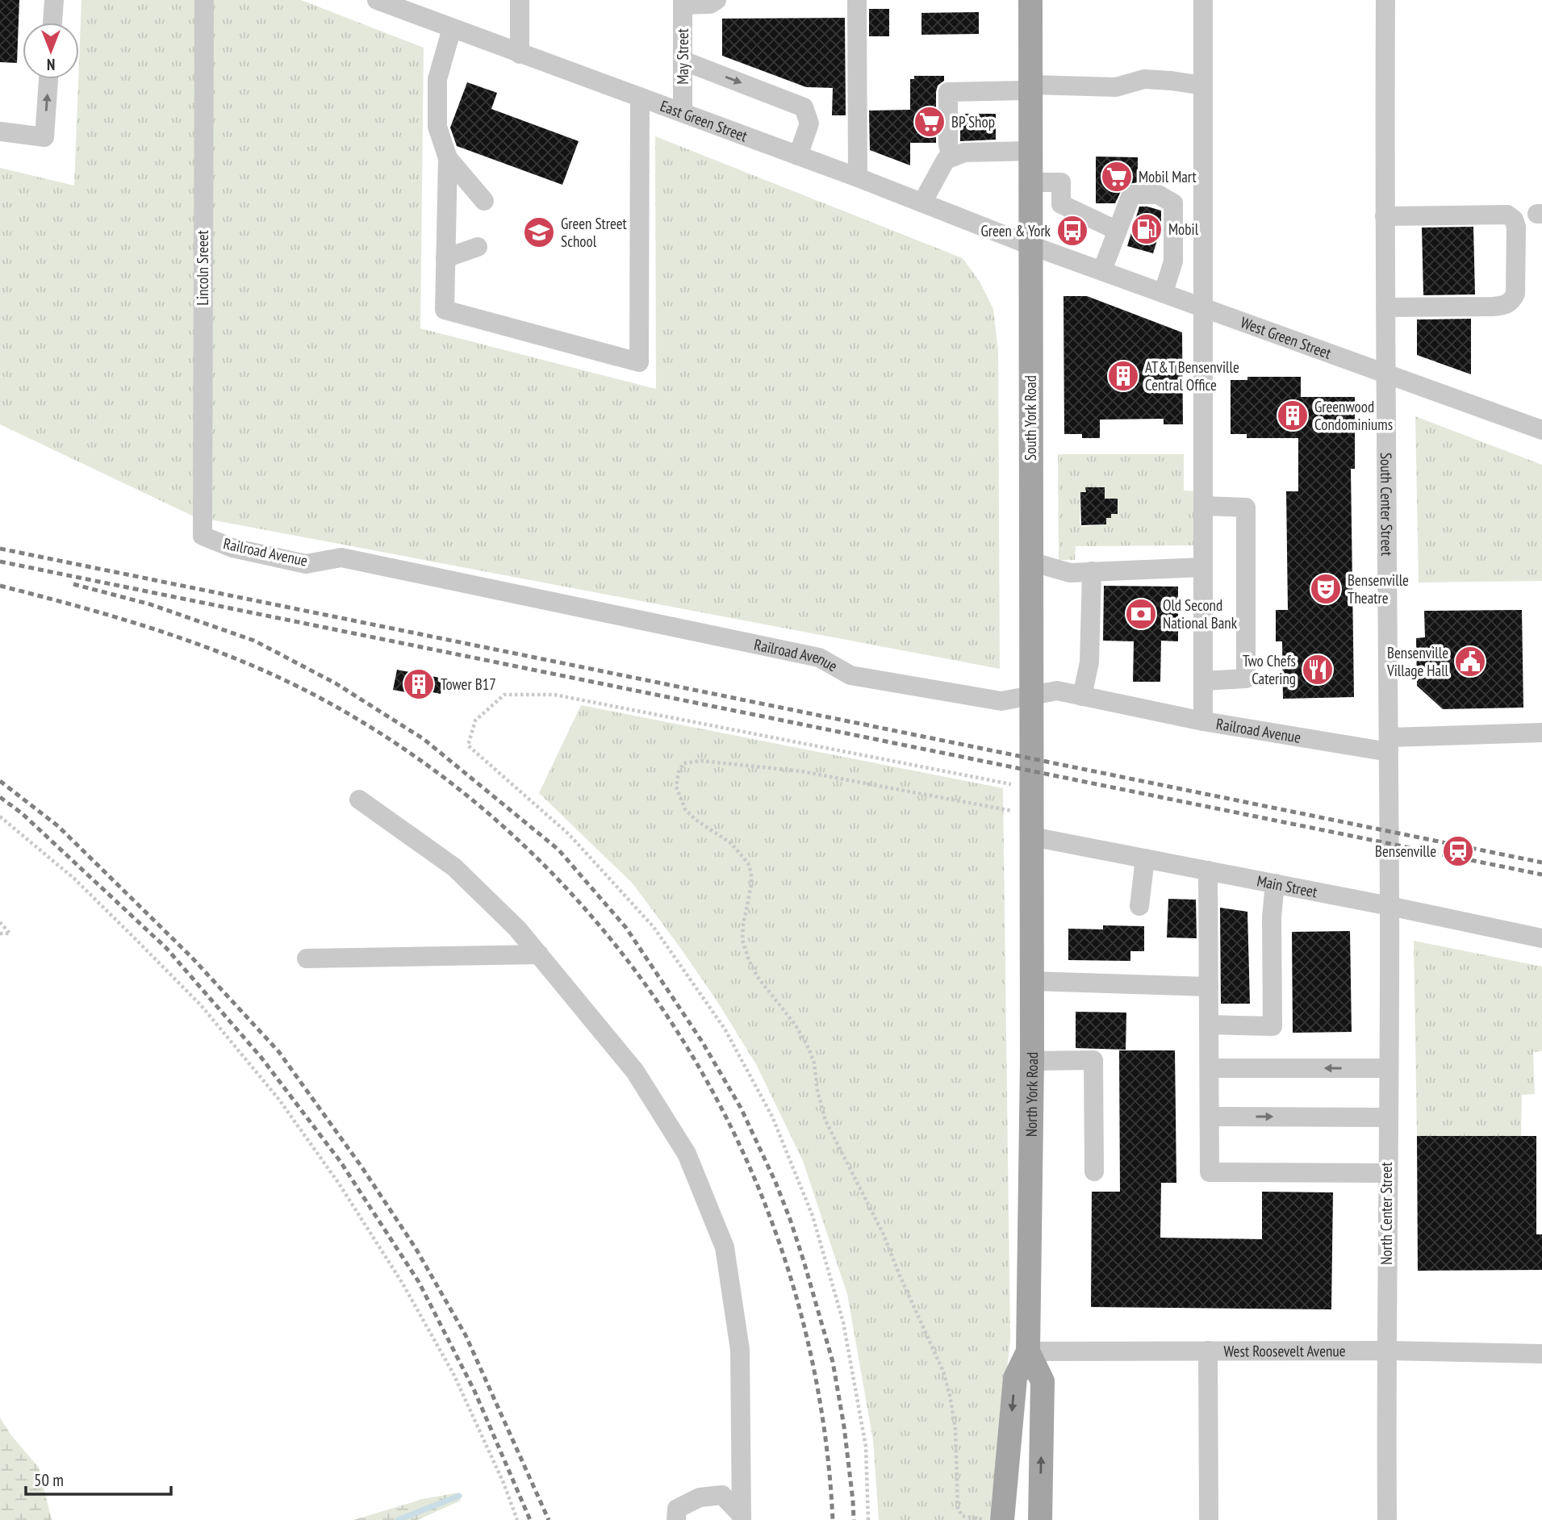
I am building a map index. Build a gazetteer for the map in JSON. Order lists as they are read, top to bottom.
{
  "streets": {
    "main road": ["South York Road", "North York Road"],
    "street": [
      "May Street",
      "East Green Street",
      "Lincoln Sreeet",
      "West Green Street",
      "South Center Street",
      "Railroad Avenue",
      "Main Street",
      "North Center Street",
      "West Roosevelt Avenue"
    ]
  },
  "crossings": [
    ["May Street", "East Green Street"],
    ["East Green Street", "West Green Street"],
    ["East Green Street", "South York Road"],
    ["Lincoln Sreeet", "Railroad Avenue"],
    ["West Green Street", "South York Road"],
    ["West Green Street", "South Center Street"],
    ["South York Road", "Railroad Avenue"],
    ["South York Road", "Main Street"],
    ["South York Road", "North York Road"],
    ["South Center Street", "Railroad Avenue"],
    ["South Center Street", "Main Street"],
    ["South Center Street", "North Center Street"],
    ["Main Street", "North York Road"],
    ["Main Street", "North Center Street"],
    ["North York Road", "West Roosevelt Avenue"],
    ["North Center Street", "West Roosevelt Avenue"]
  ],
  "places": {
    "supermarket": ["BP Shop", "Mobil Mart"],
    "fuel station": ["Mobil"],
    "bus stop": ["Green & York"],
    "school or university": ["Green Street School"],
    "building": ["AT&T Bensenville Central Office", "Greenwood Condominiums", "Tower B17"],
    "theatre": ["Bensenville Theatre"],
    "bank": ["Old Second National Bank"],
    "public building": ["Bensenville Village Hall"],
    "restaurant": ["Two Chefs Catering"],
    "station": ["Bensenville"]
  },
  "scale_bar": "50 m",
  "north": "bottom"
}
